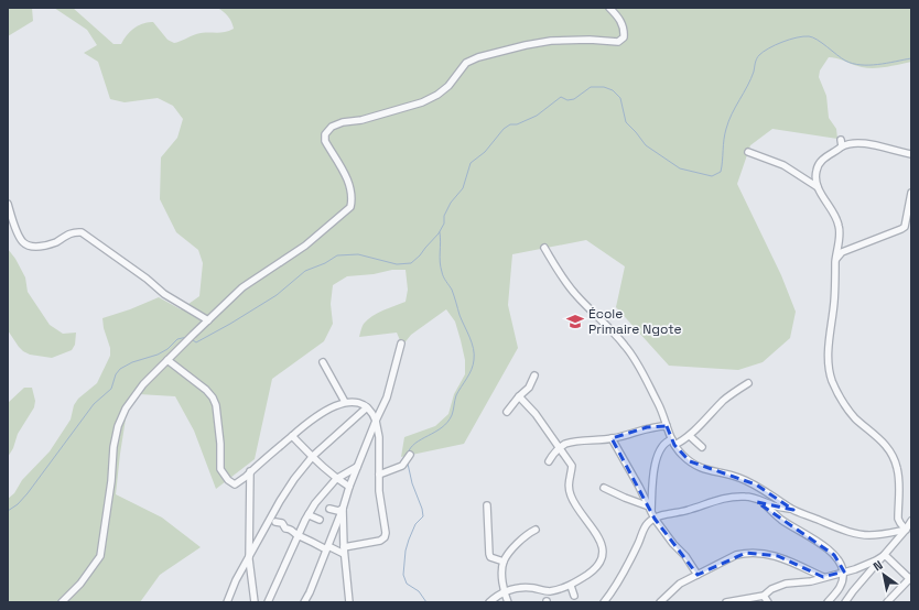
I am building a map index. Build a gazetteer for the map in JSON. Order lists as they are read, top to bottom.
{
  "places": {
    "school or university": ["École Primaire Ngote"]
  },
  "north": "top left"
}
